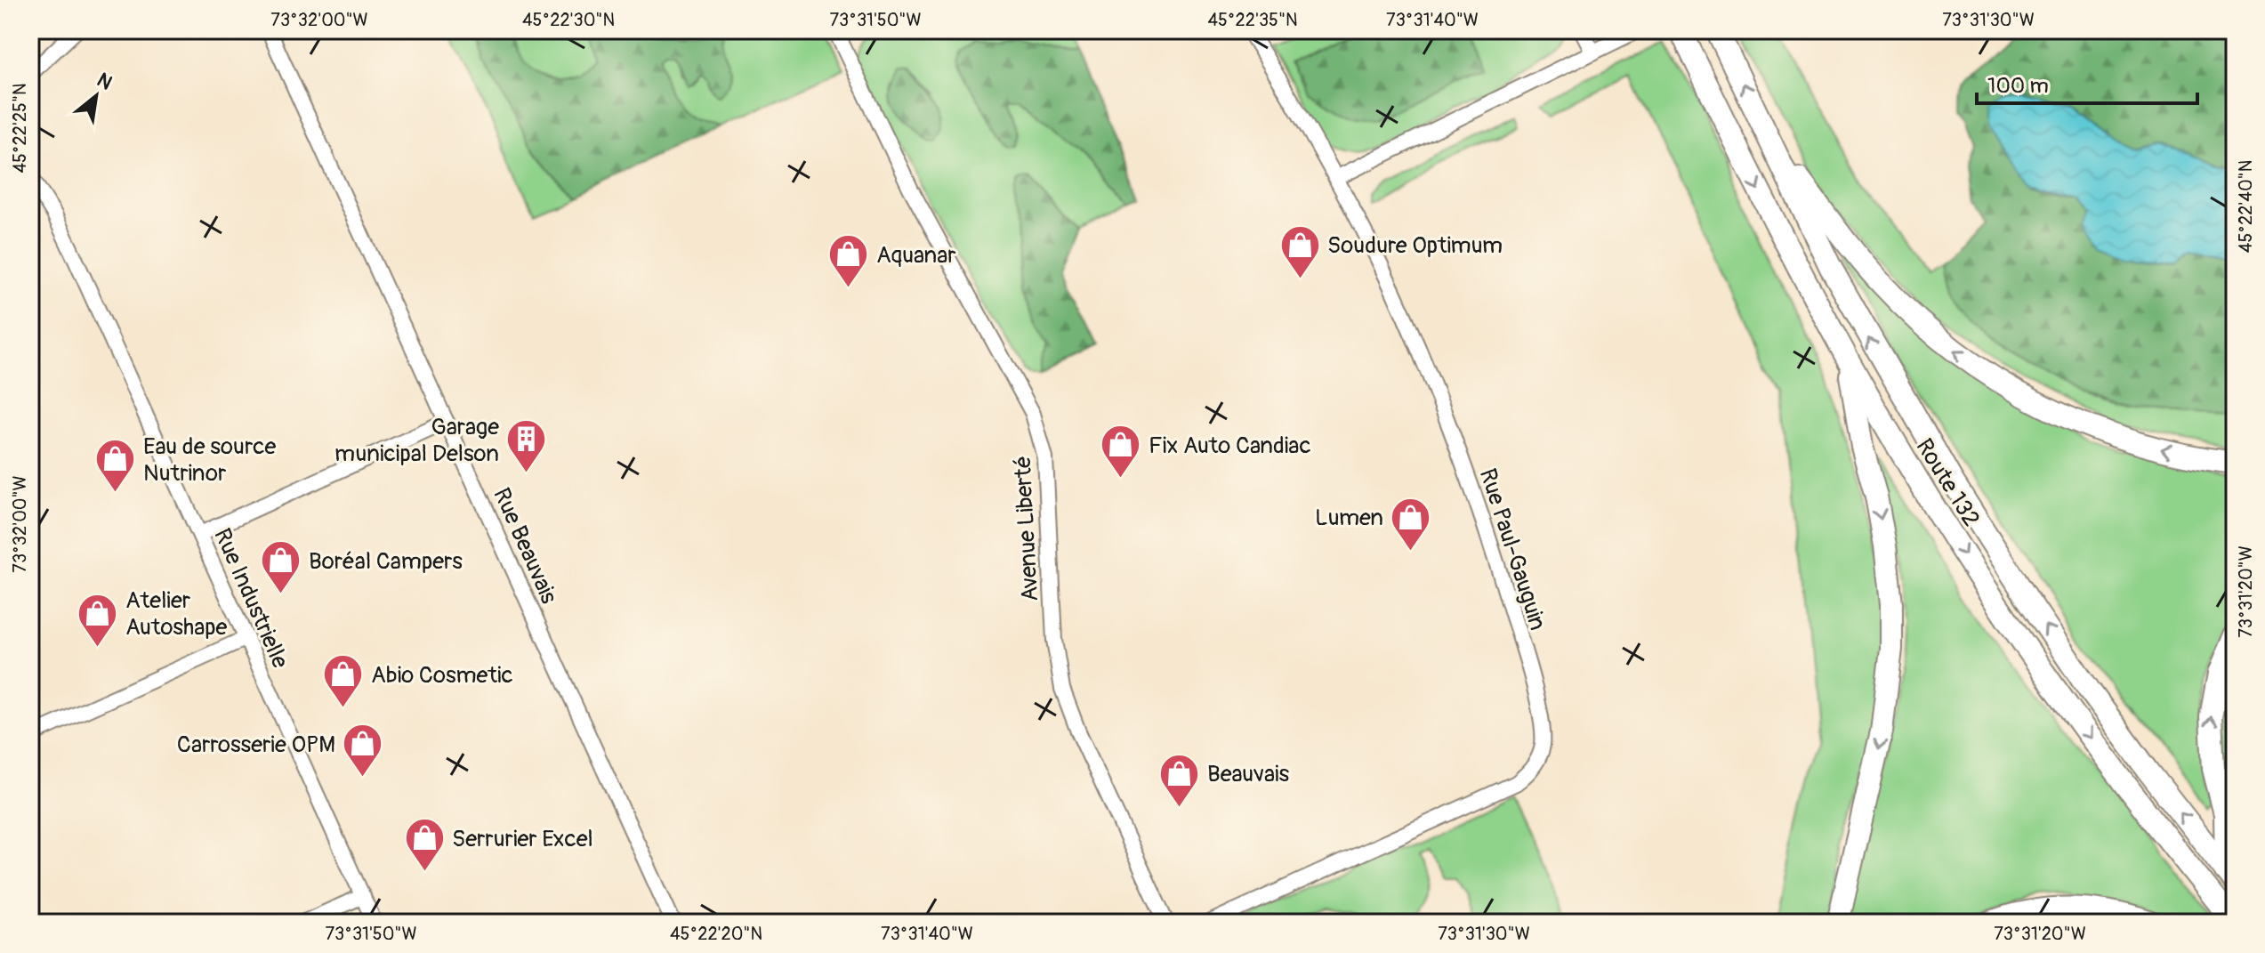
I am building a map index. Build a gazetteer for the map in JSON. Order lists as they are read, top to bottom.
{
  "streets": {
    "highway": ["Route 132"],
    "street": [
      "Avenue Liberté",
      "Rue Beauvais",
      "Rue Paul-Gauguin",
      "Rue Industrielle"
    ]
  },
  "places": {
    "shop": [
      "Soudure Optimum",
      "Aquanar",
      "Fix Auto Candiac",
      "Eau de source Nutrinor",
      "Lumen",
      "Boréal Campers",
      "Atelier Autoshape",
      "Abio Cosmetic",
      "Carrosserie OPM",
      "Beauvais",
      "Serrurier Excel"
    ],
    "building": ["Garage municipal Delson"]
  },
  "scale_bar": "100 m",
  "north": "top right",
  "coordinates": [
    "73°32'00\"W",
    "45°22'30\"N",
    "73°31'50\"W",
    "45°22'35\"N",
    "73°31'40\"W",
    "73°31'30\"W",
    "45°22'25\"N",
    "45°22'40\"N",
    "73°31'20\"W",
    "45°22'20\"N"
  ]
}
